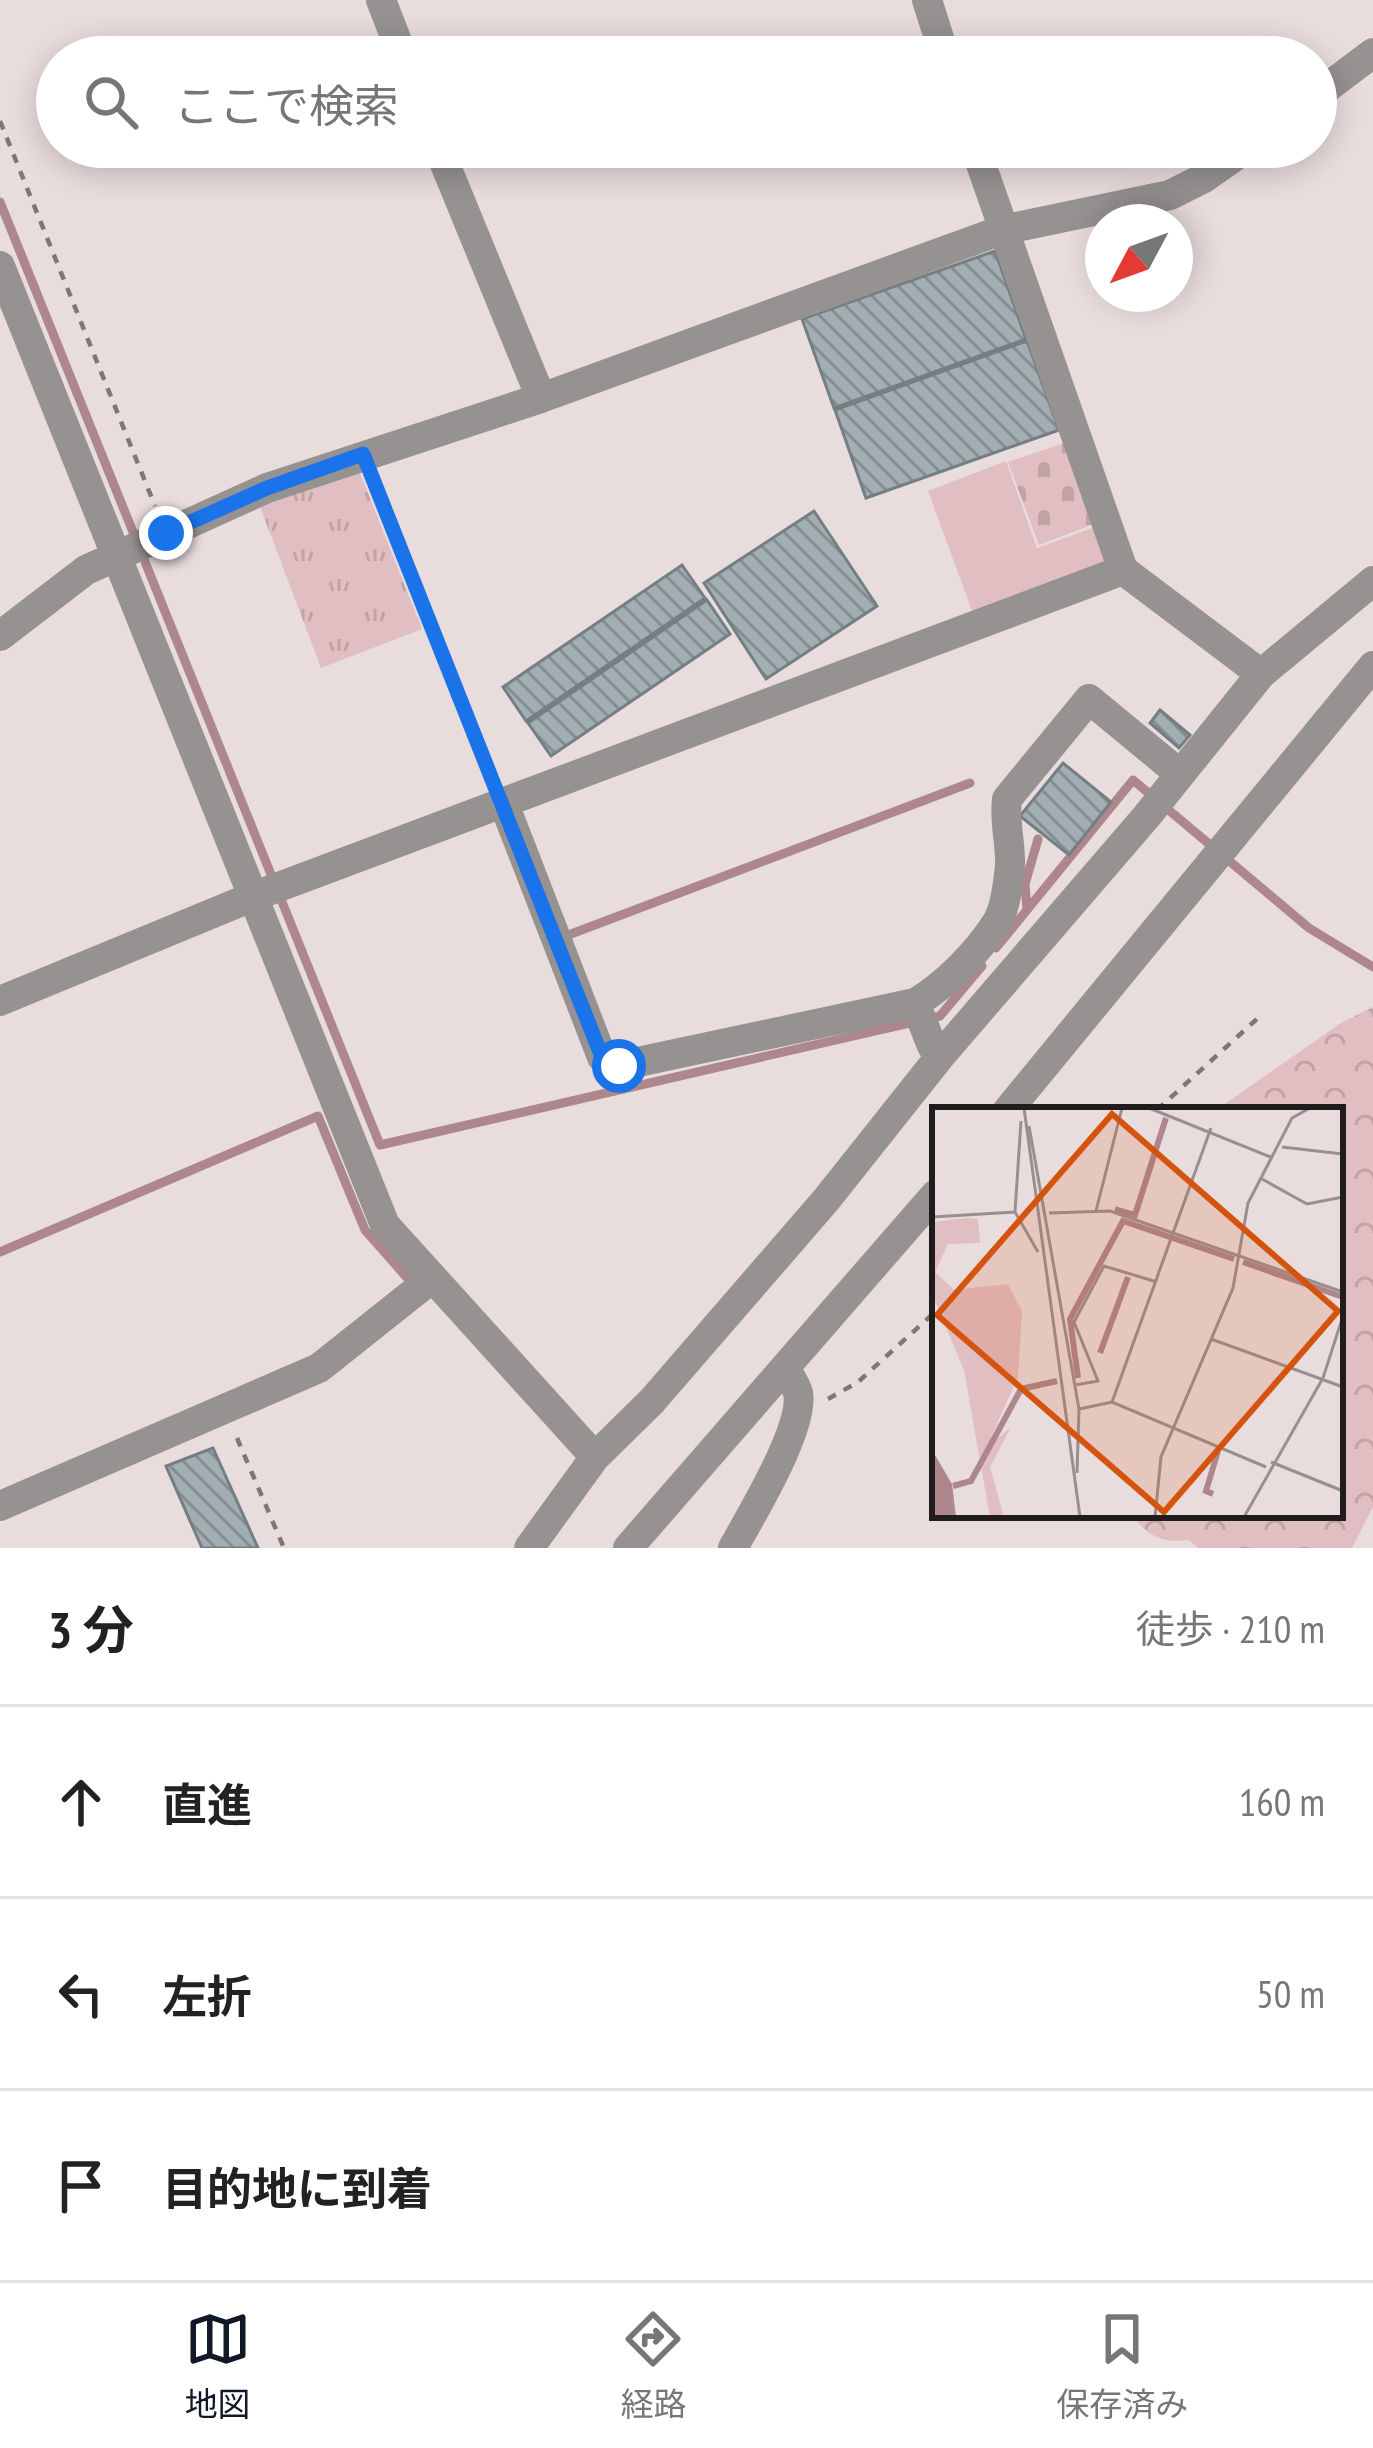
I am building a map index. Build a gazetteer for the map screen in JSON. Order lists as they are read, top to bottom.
{
  "north": "bottom left",
  "page": {
    "search": "ここで検索",
    "heading": ["3 分", "徒歩 · 210 m"],
    "list": [
      ["直進", "160 m"],
      ["左折", "50 m"],
      "目的地に到着"
    ],
    "nav": ["地図", "経路", "保存済み"]
  }
}
